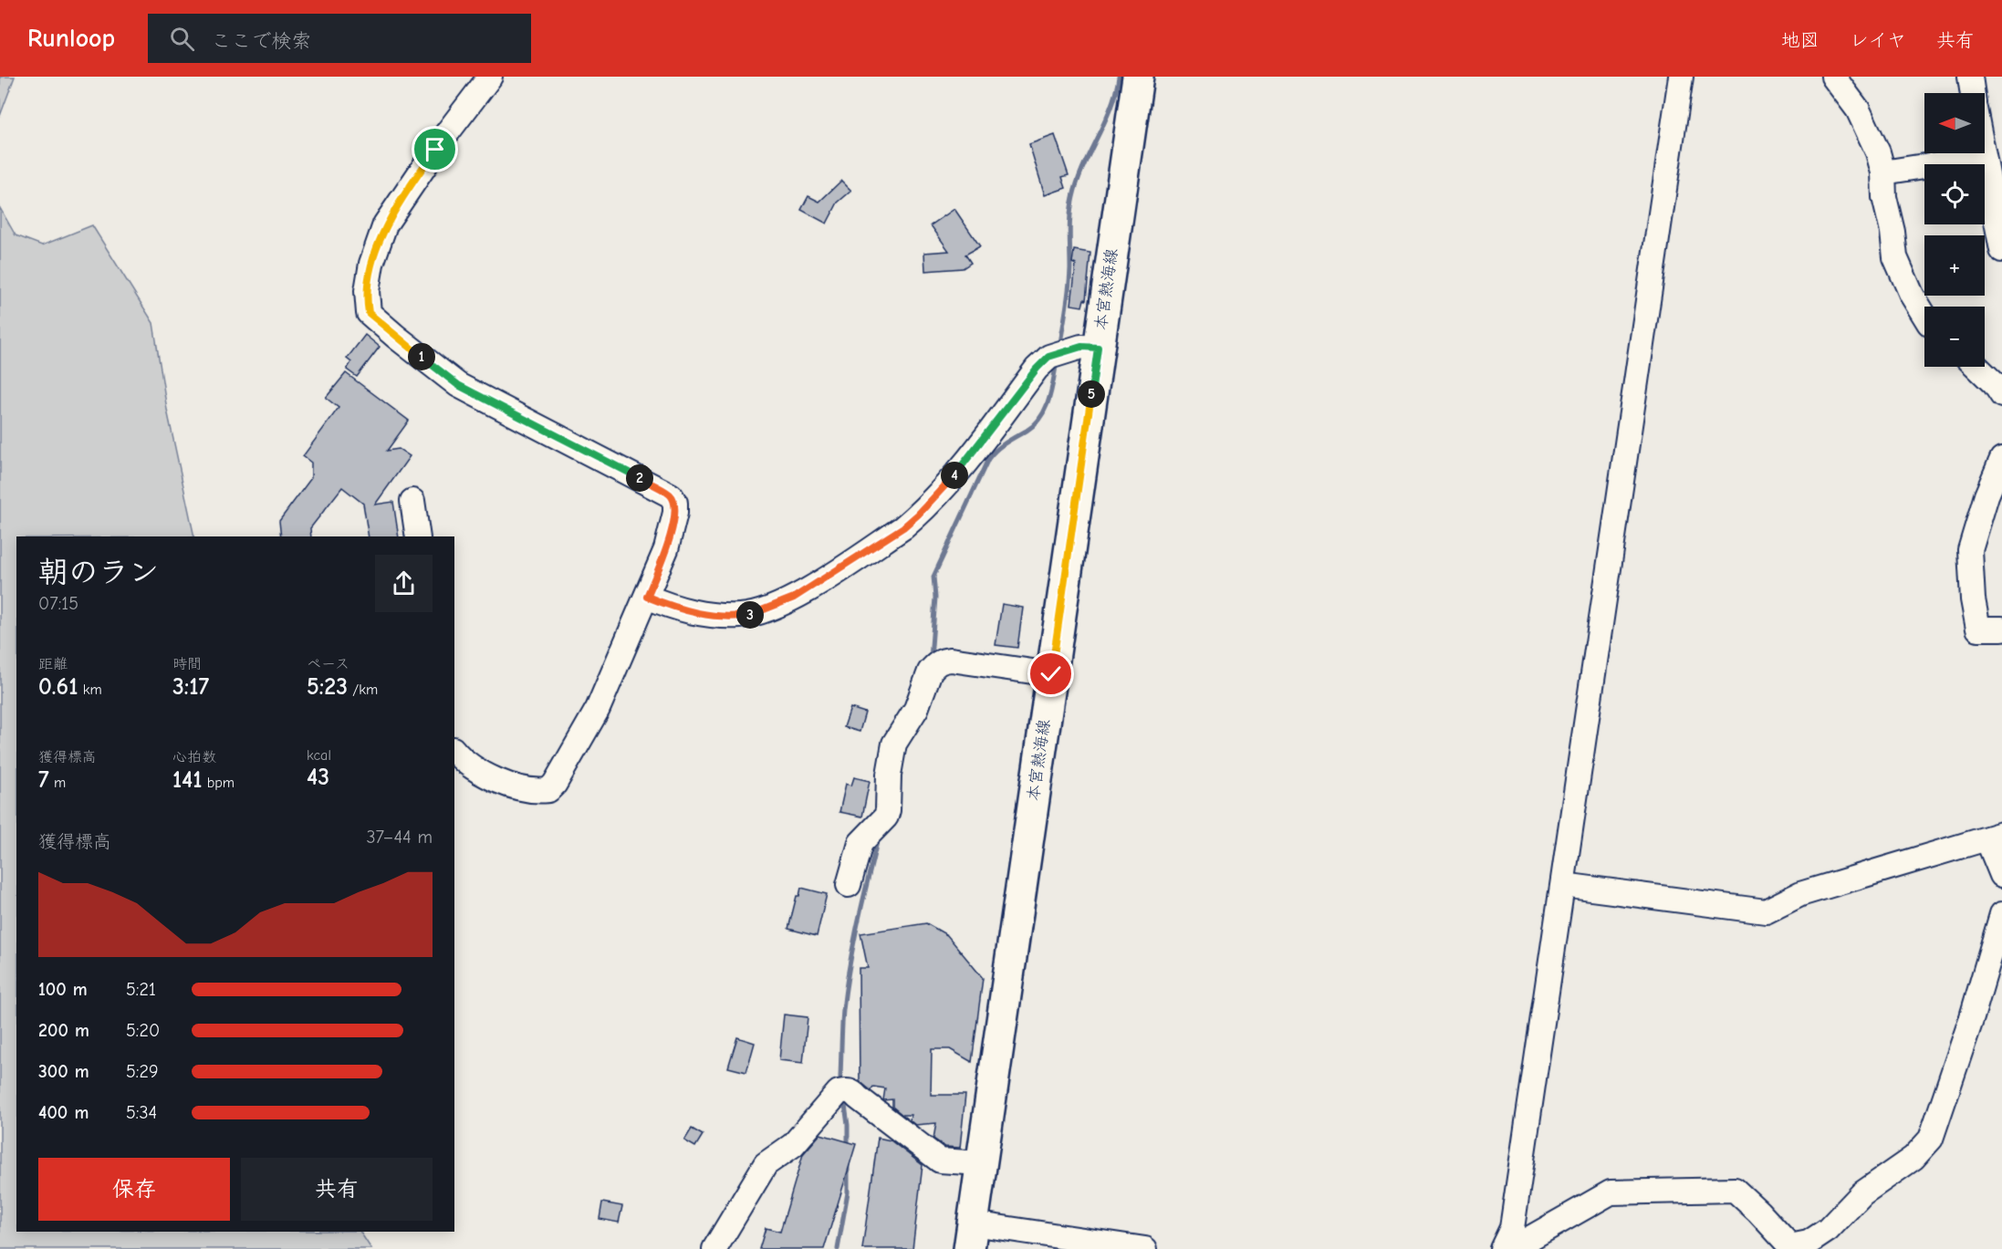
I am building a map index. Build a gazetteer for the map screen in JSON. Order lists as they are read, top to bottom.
{
  "streets": {
    "main road": ["本宮熱海線"]
  },
  "north": "left",
  "page": {
    "header": "Runloop",
    "search": "ここで検索",
    "nav": ["地図", "レイヤ", "共有"],
    "map_buttons": ["+", "−"],
    "pins": [
      "1",
      "5",
      "4",
      "2",
      "3"
    ],
    "heading": ["朝のラン", "07:15"],
    "stats": [
      ["距離", "0.61 km"],
      ["時間", "3:17"],
      ["ペース", "5:23 /km"],
      ["獲得標高", "7 m"],
      ["心拍数", "141 bpm"],
      ["kcal", "43"]
    ],
    "chart": ["獲得標高", "37–44 m"],
    "list": [
      {
        "name": "100 m",
        "note": "5:21"
      },
      {
        "name": "200 m",
        "note": "5:20"
      },
      {
        "name": "300 m",
        "note": "5:29"
      },
      {
        "name": "400 m",
        "note": "5:34"
      }
    ],
    "buttons": ["保存", "共有"]
  }
}
